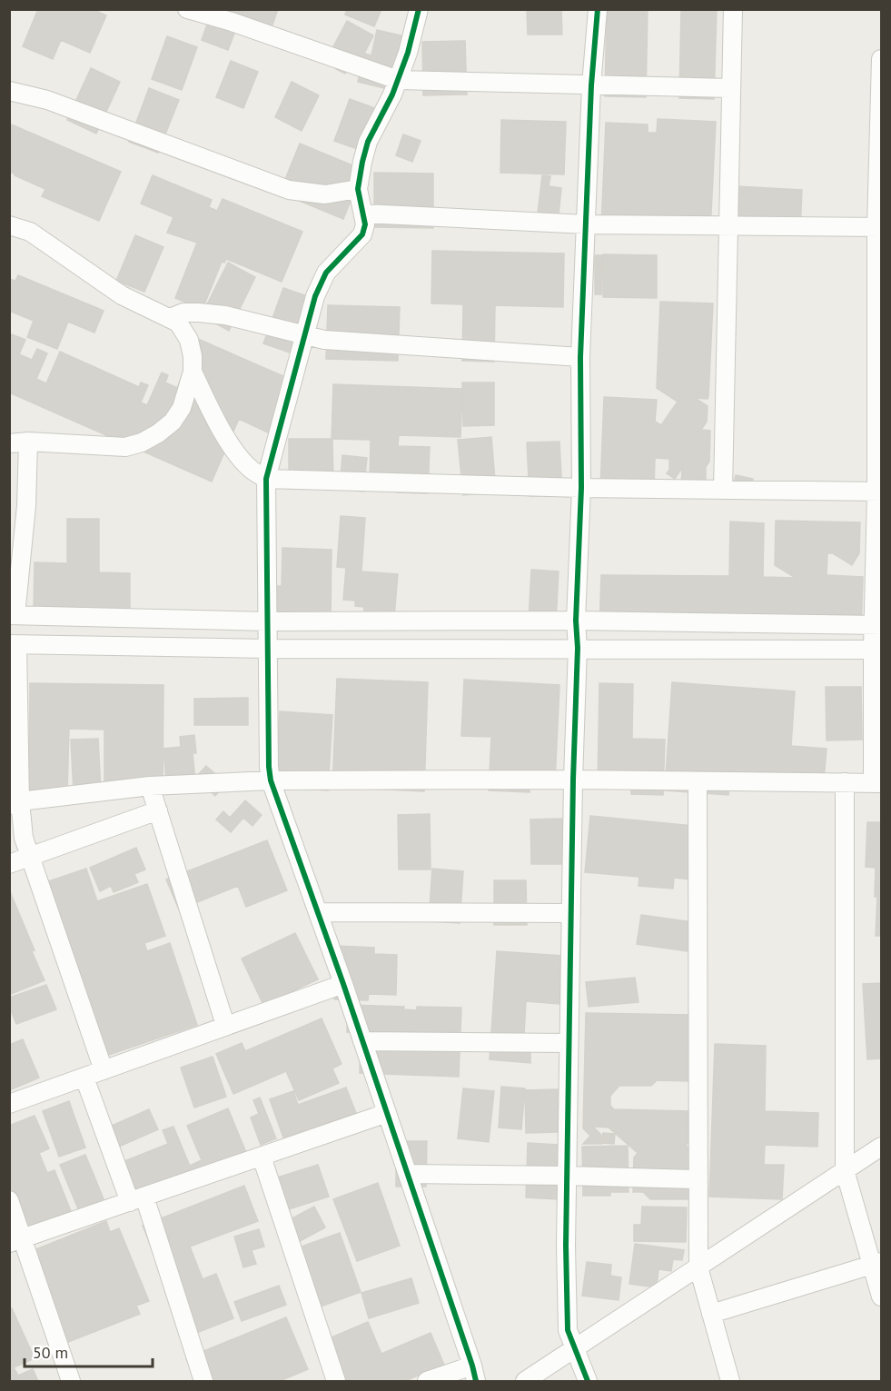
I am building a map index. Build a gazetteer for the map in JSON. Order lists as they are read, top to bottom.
{
  "scale_bar": "50 m"
}
